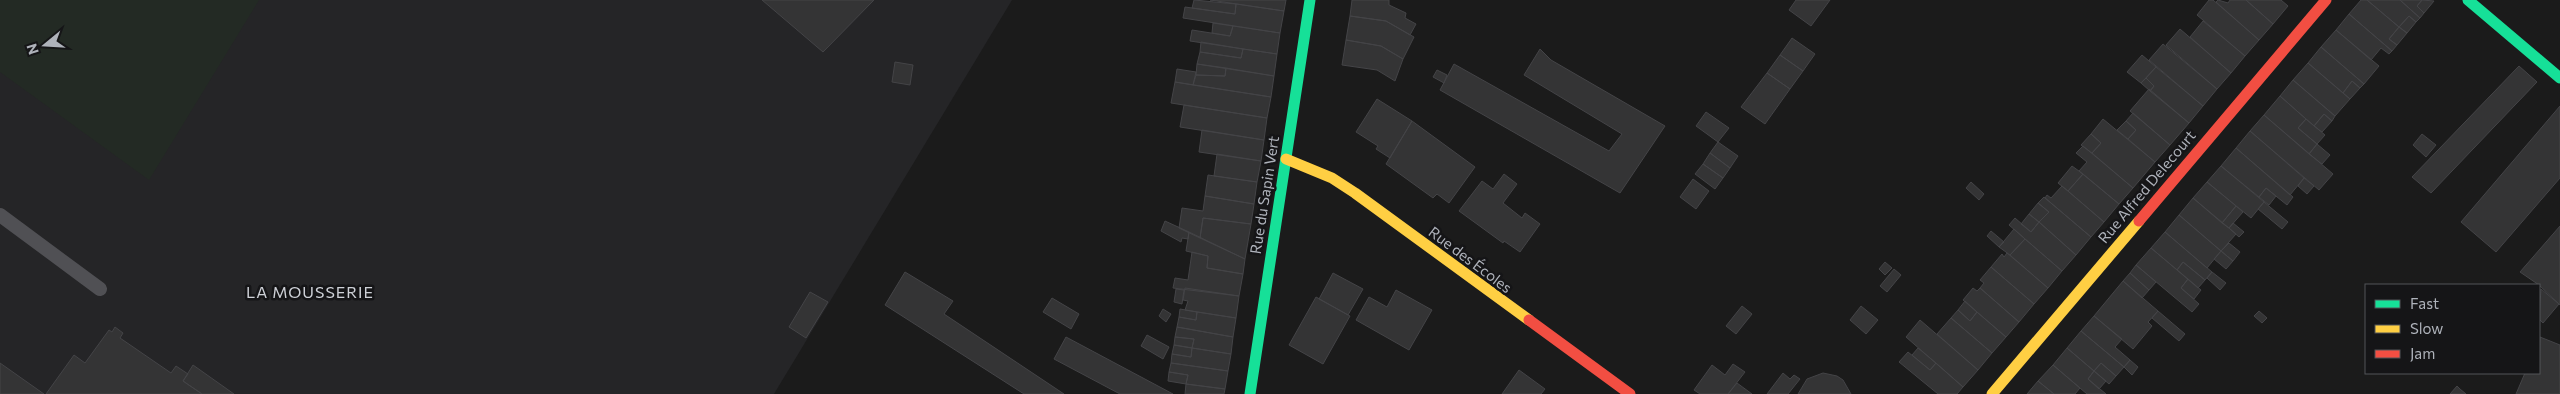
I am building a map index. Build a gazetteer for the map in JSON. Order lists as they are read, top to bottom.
{
  "streets": {
    "street": ["Rue Alfred Delecourt", "Rue du Sapin Vert", "Rue des Écoles"]
  },
  "crossings": [
    ["Rue du Sapin Vert", "Rue des Écoles"]
  ],
  "districts": ["LA MOUSSERIE"],
  "legend": ["Fast", "Slow", "Jam"],
  "north": "left"
}
